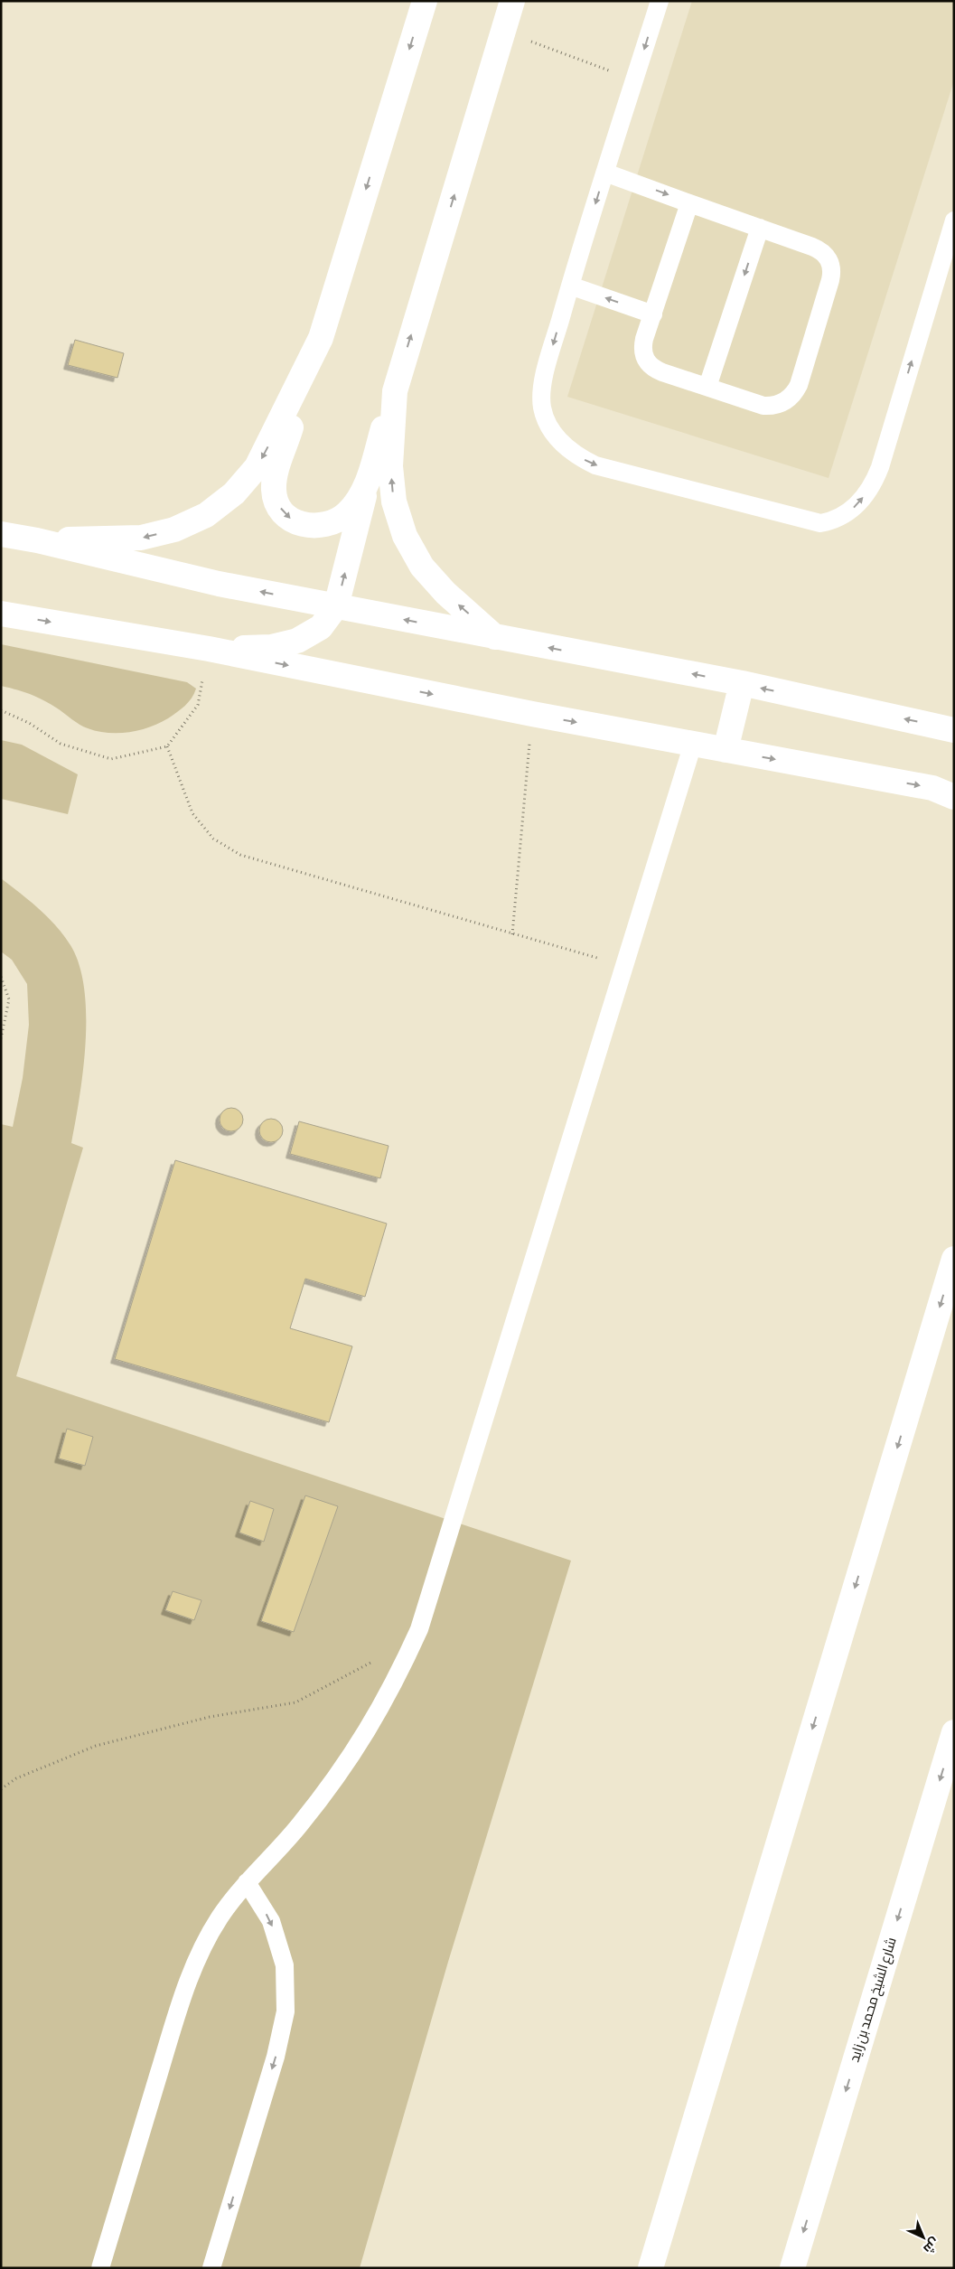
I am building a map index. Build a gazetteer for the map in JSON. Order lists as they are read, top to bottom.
{
  "streets": {
    "main road": ["شارع الشيخ محمد بن زايد"]
  },
  "north": "bottom right"
}
